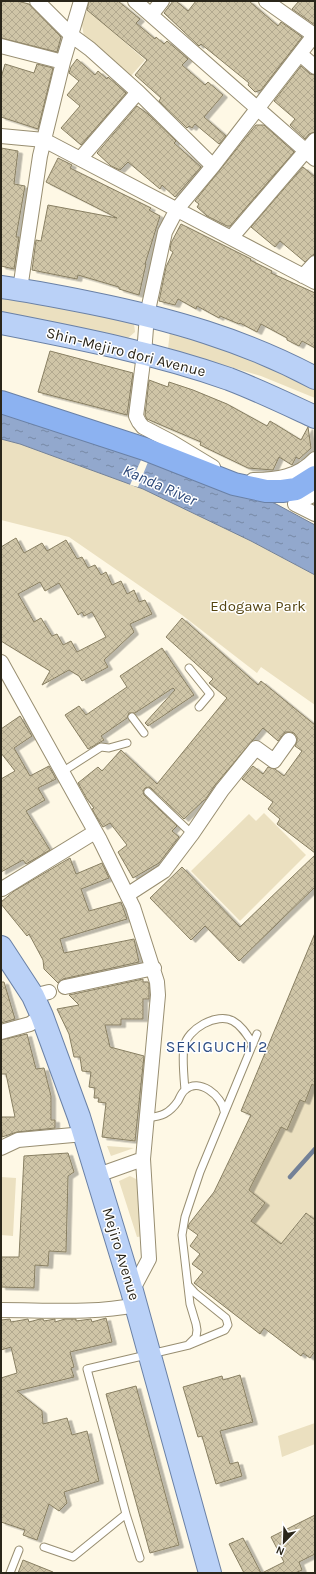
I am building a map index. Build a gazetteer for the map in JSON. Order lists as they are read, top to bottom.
{
  "streets": {
    "main road": ["Shin-Mejiro dori Avenue", "Mejiro Avenue"]
  },
  "districts": ["SEKIGUCHI 2"],
  "water": ["Kanda River"],
  "parks": ["Edogawa Park"],
  "north": "bottom left"
}
